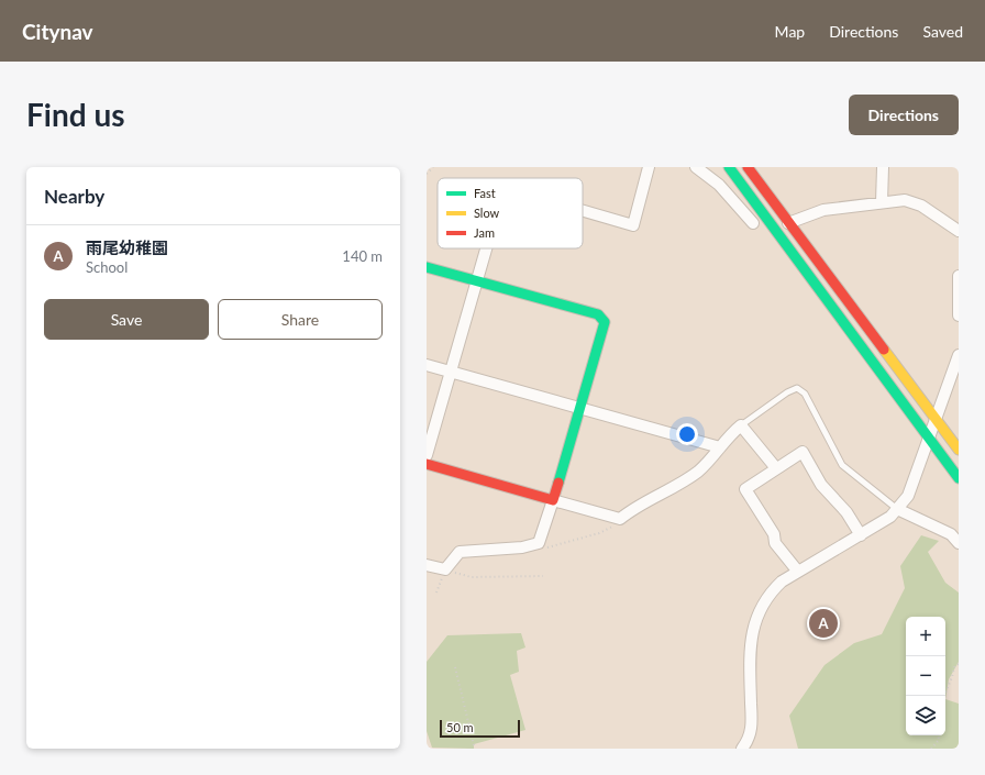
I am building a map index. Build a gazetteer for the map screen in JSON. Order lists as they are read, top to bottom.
{
  "legend": ["Fast", "Slow", "Jam"],
  "scale_bar": "50 m",
  "page": {
    "header": "Citynav",
    "nav": ["Map", "Directions", "Saved"],
    "buttons": [
      "Directions",
      ["Save", "Share"]
    ],
    "title": "Find us",
    "heading": "Nearby",
    "list": [
      {
        "mark": "A",
        "name": "雨尾幼稚園",
        "note": "School",
        "value": "140 m"
      }
    ],
    "pins": "A",
    "map_buttons": ["+", "−"],
    "scale": "50 m"
  }
}
